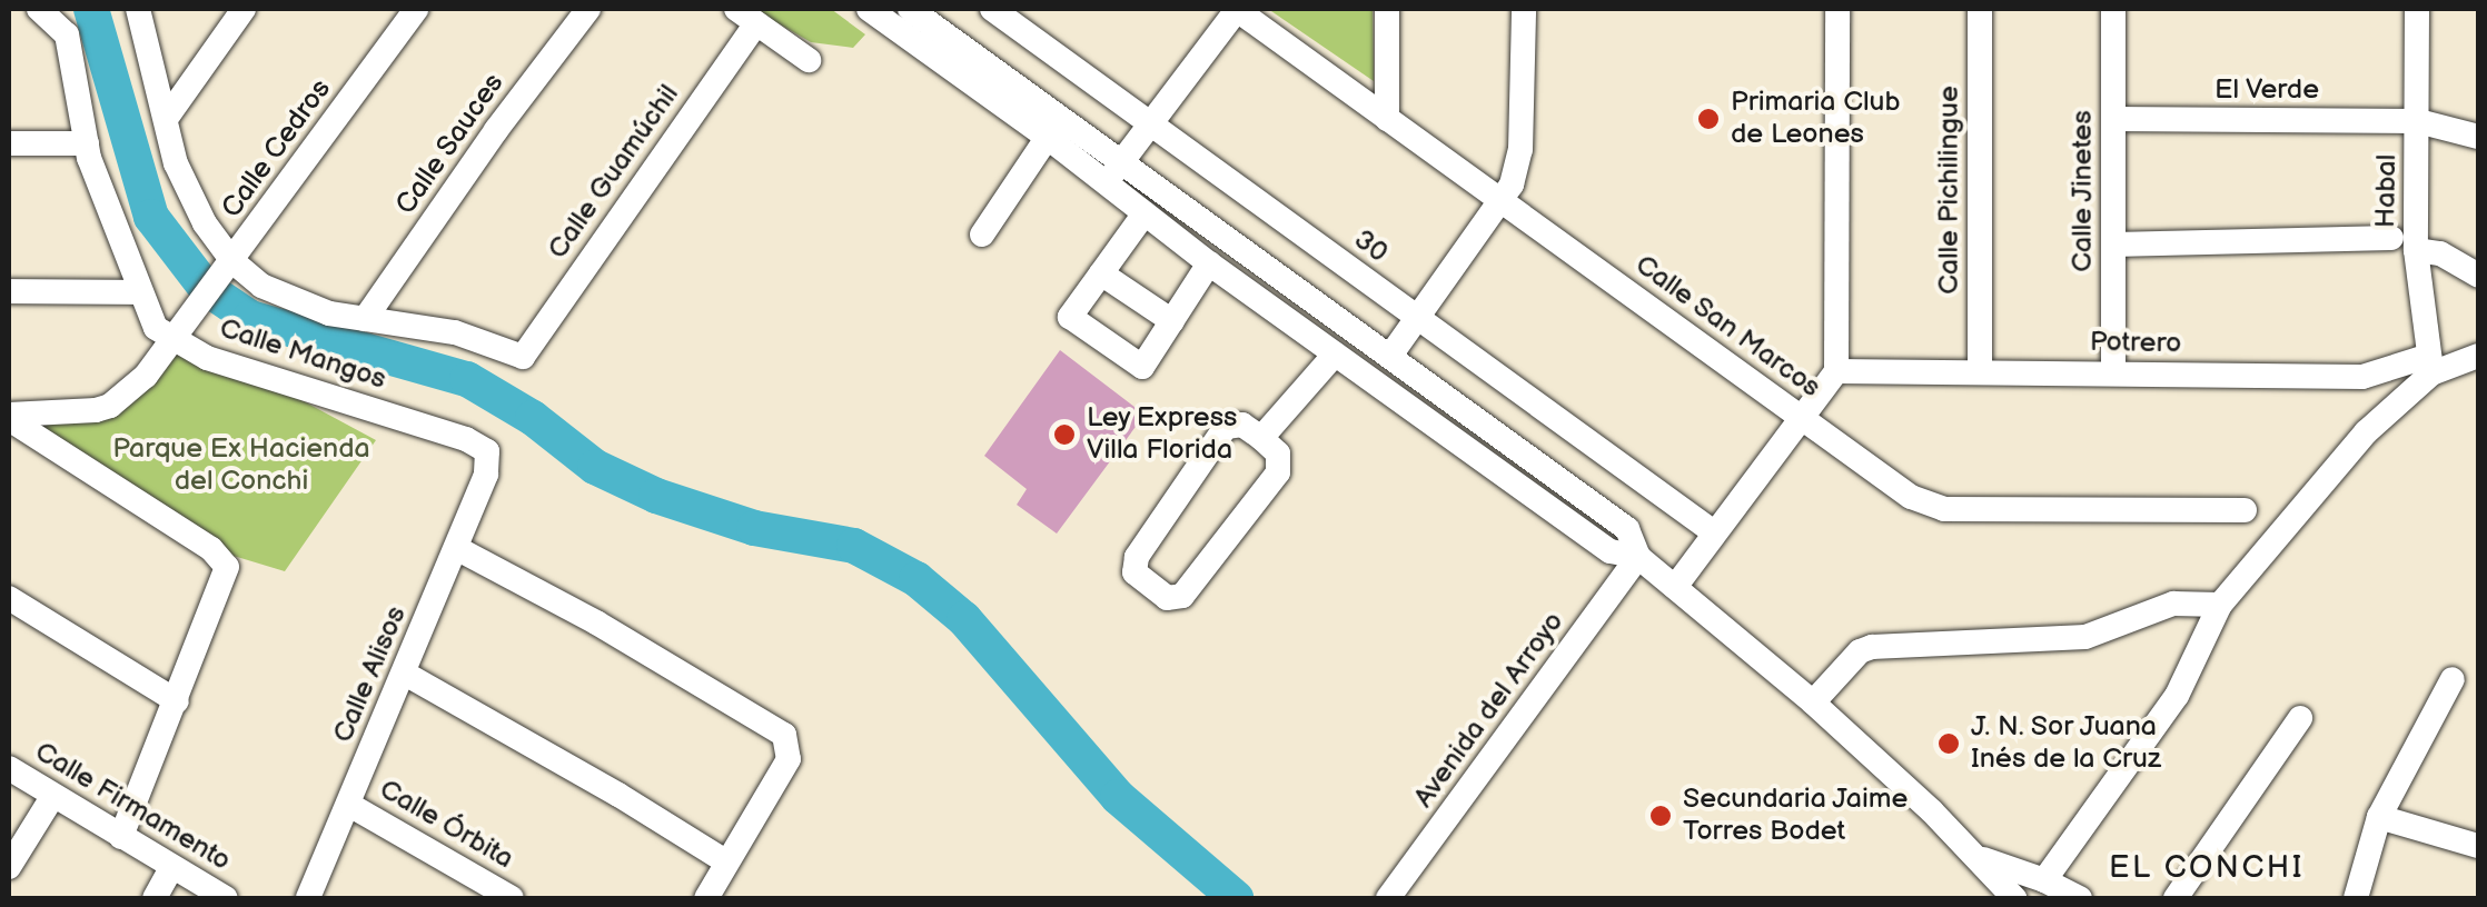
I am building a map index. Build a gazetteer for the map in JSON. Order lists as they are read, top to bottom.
{
  "streets": {
    "street": [
      "El Verde",
      "Calle Sauces",
      "Calle Cedros",
      "Calle Guamúchil",
      "Calle Pichilingue",
      "Calle Jinetes",
      "Habal",
      "30",
      "Calle San Marcos",
      "Potrero",
      "Calle Mangos",
      "Calle Alisos",
      "Avenida del Arroyo",
      "Calle Firmamento",
      "Calle Órbita"
    ]
  },
  "crossings": [
    ["El Verde", "Calle Jinetes"],
    ["El Verde", "Habal"],
    ["Calle Sauces", "Calle Mangos"],
    ["Calle Cedros", "Calle Mangos"],
    ["Calle Guamúchil", "Calle Mangos"],
    ["Calle Pichilingue", "Potrero"],
    ["Calle Jinetes", "Potrero"],
    ["Habal", "Potrero"],
    ["Calle Mangos", "Calle Alisos"],
    ["Calle Alisos", "Calle Órbita"]
  ],
  "districts": ["EL CONCHI"],
  "parks": ["Parque Ex Hacienda del Conchi"],
  "places": [
    "Primaria Club de Leones",
    "Ley Express Villa Florida",
    "J. N. Sor Juana Inés de la Cruz",
    "Secundaria Jaime Torres Bodet"
  ]
}
